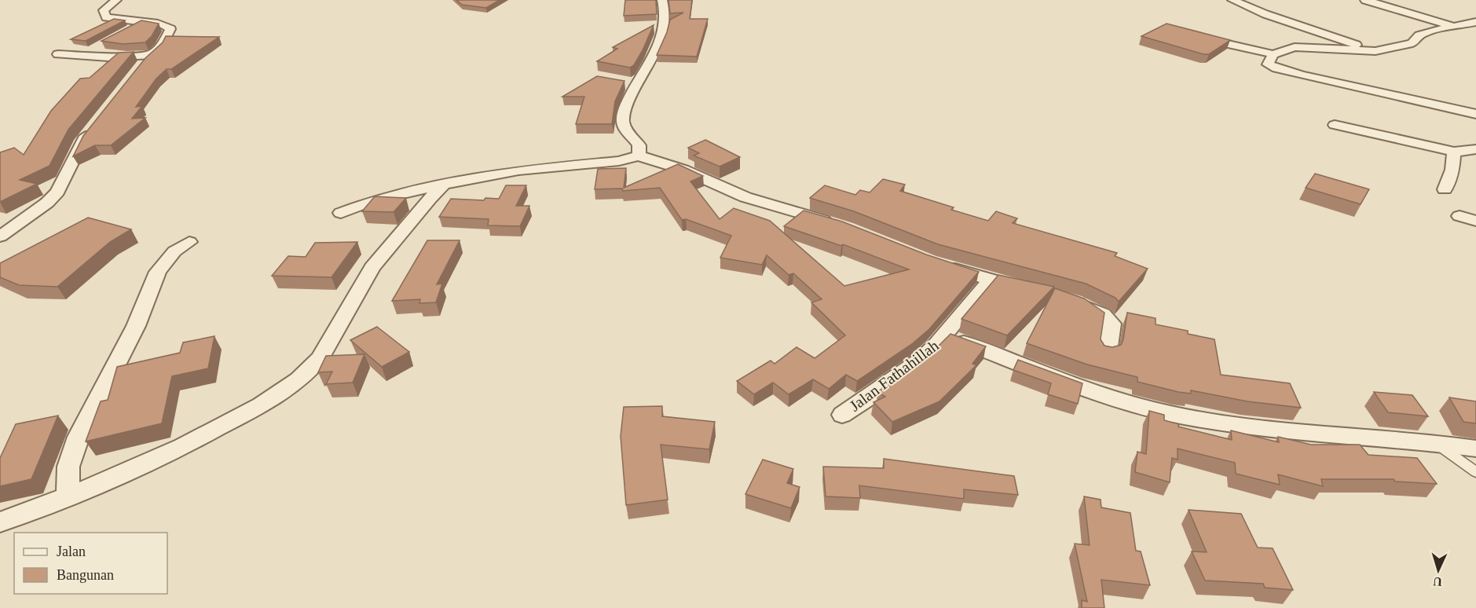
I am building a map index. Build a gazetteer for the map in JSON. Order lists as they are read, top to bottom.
{
  "streets": {
    "street": ["Jalan Fathahillah"]
  },
  "legend": ["Jalan", "Bangunan"],
  "north": "bottom"
}
